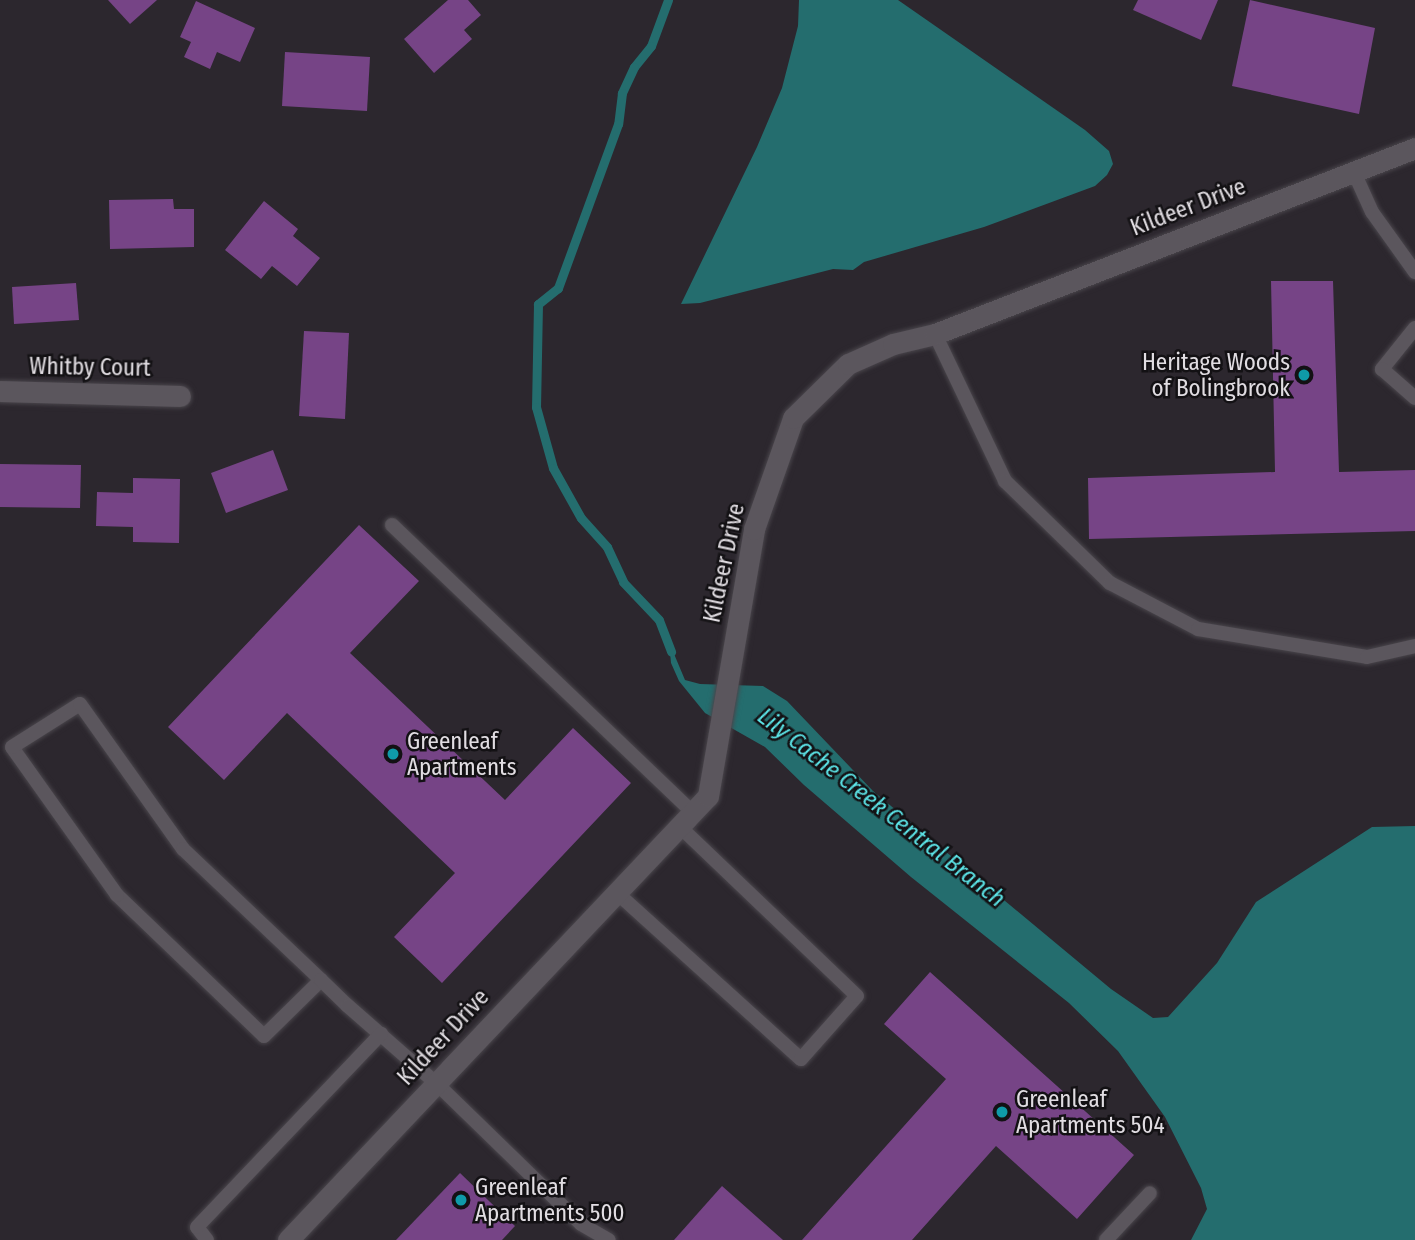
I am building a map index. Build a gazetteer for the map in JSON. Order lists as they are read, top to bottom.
{
  "streets": {
    "street": ["Kildeer Drive", "Whitby Court"]
  },
  "water": ["Lily Cache Creek Central Branch"],
  "places": [
    "Heritage Woods of Bolingbrook",
    "Greenleaf Apartments",
    "Greenleaf Apartments 504",
    "Greenleaf Apartments 500"
  ]
}
